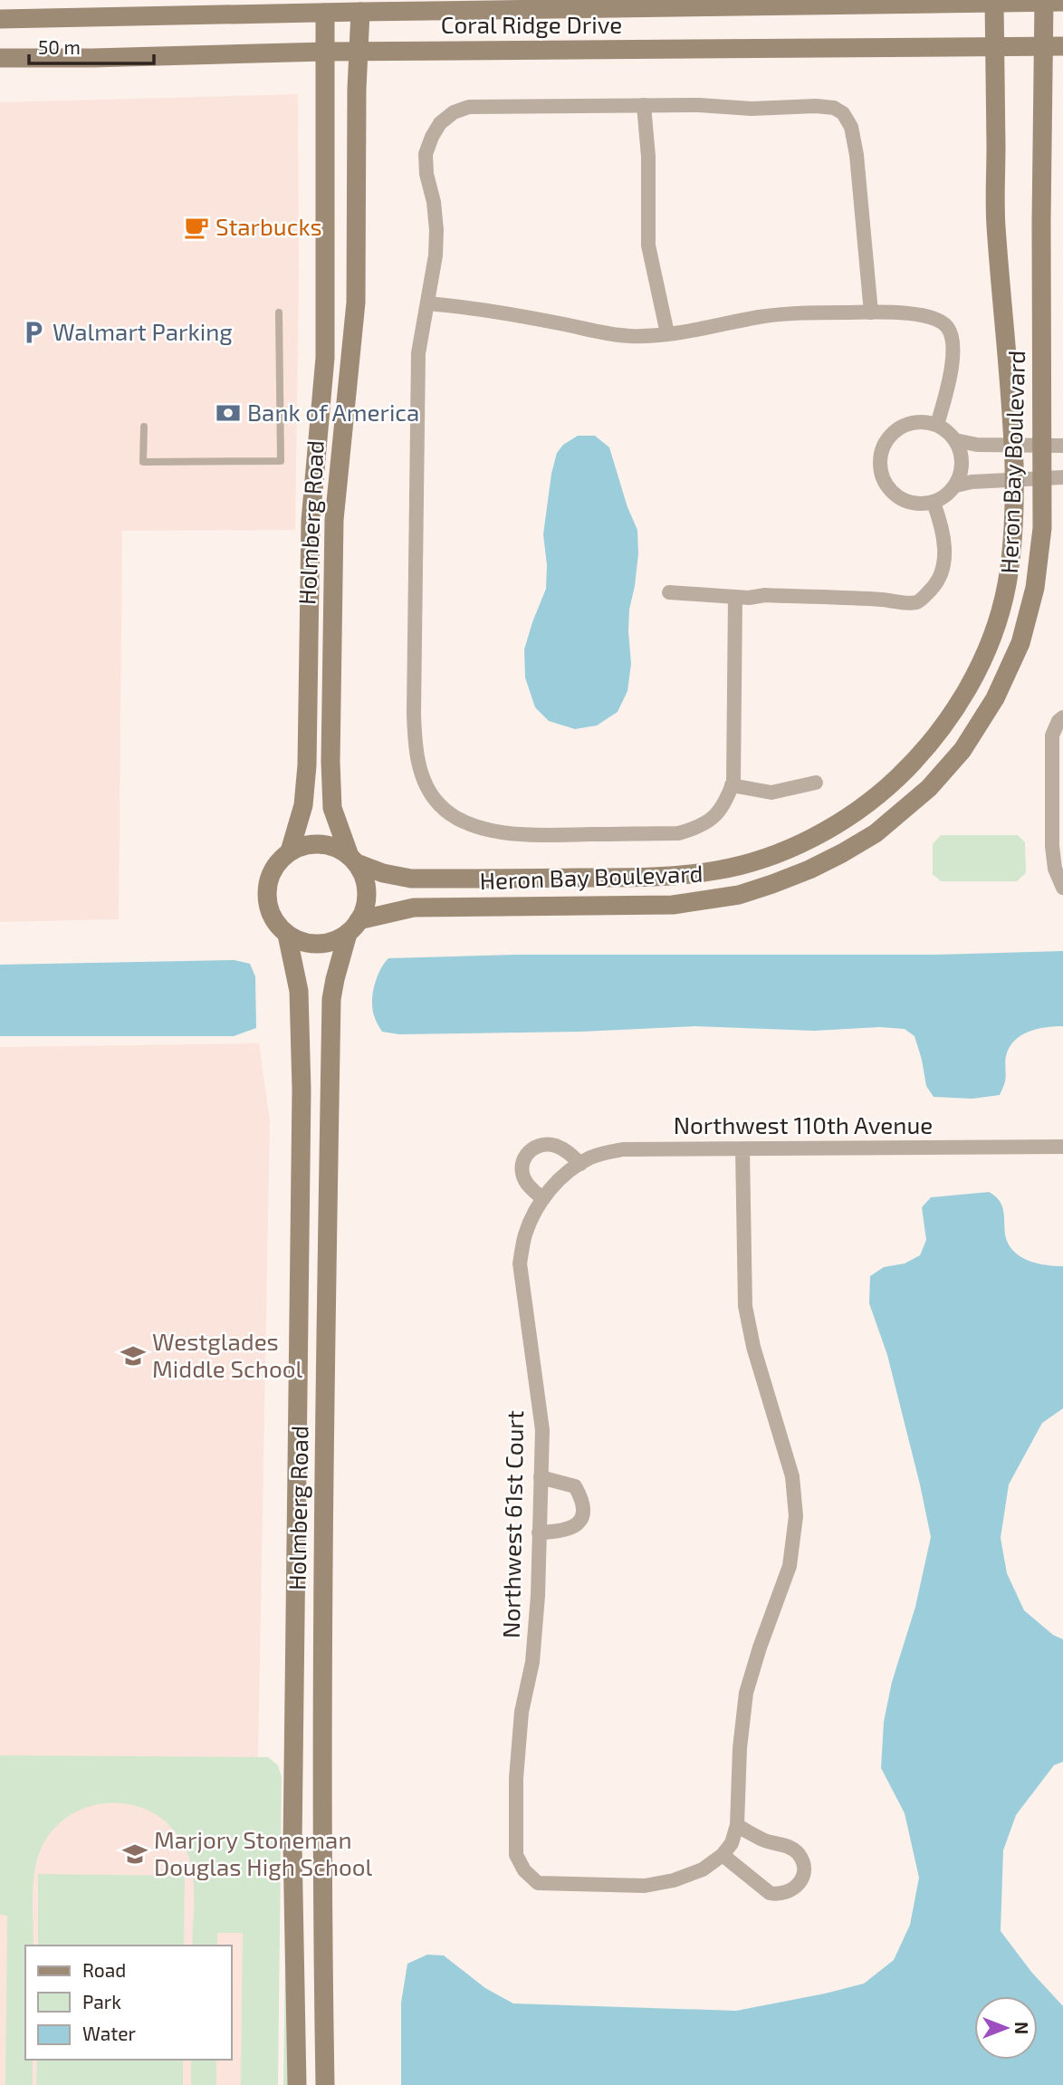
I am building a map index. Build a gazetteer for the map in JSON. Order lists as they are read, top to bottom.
{
  "streets": {
    "street": [
      "Coral Ridge Drive",
      "Heron Bay Boulevard",
      "Holmberg Road",
      "Northwest 110th Avenue",
      "Northwest 61st Court"
    ]
  },
  "crossings": [
    ["Coral Ridge Drive", "Heron Bay Boulevard"],
    ["Coral Ridge Drive", "Holmberg Road"],
    ["Heron Bay Boulevard", "Holmberg Road"],
    ["Northwest 110th Avenue", "Northwest 61st Court"]
  ],
  "places": {
    "cafe": ["Starbucks"],
    "parking": ["Walmart Parking"],
    "bank": ["Bank of America"],
    "school or university": ["Westglades Middle School", "Marjory Stoneman Douglas High School"]
  },
  "legend": ["Road", "Park", "Water"],
  "scale_bar": "50 m",
  "north": "right"
}
